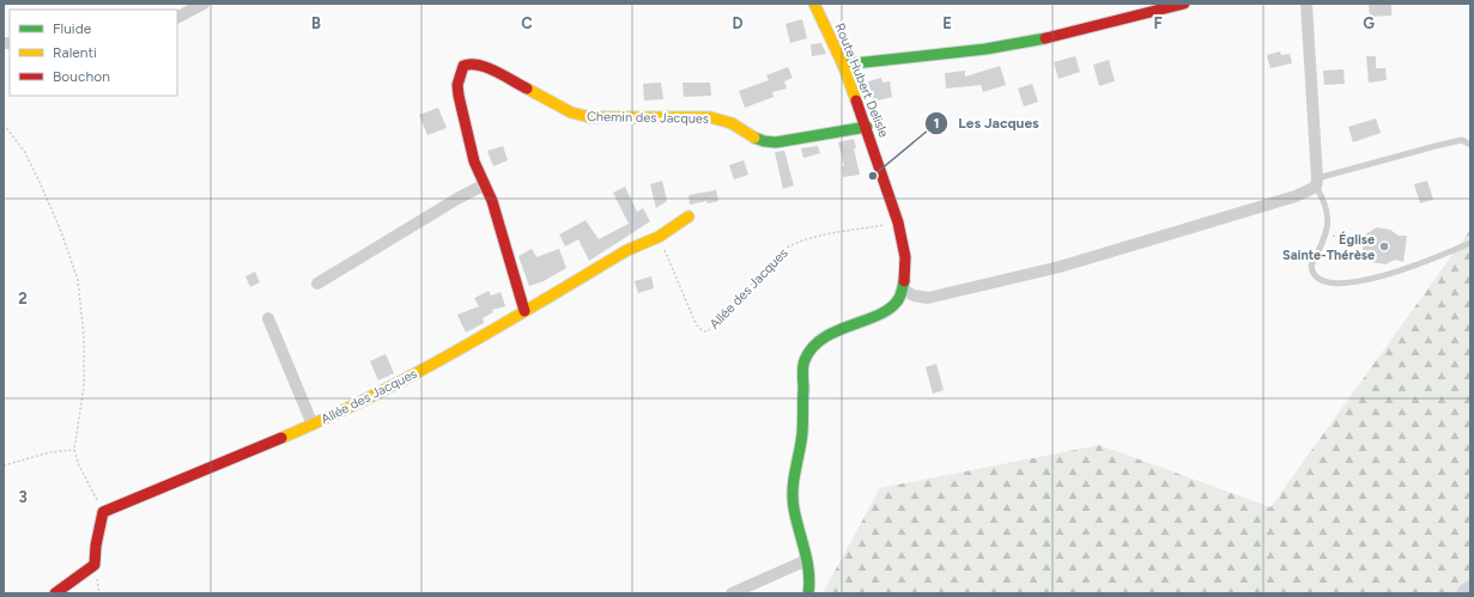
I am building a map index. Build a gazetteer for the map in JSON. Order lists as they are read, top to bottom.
{
  "streets": {
    "street": ["Route Hubert Delisle", "Chemin des Jacques", "Allée des Jacques"]
  },
  "crossings": [
    ["Route Hubert Delisle", "Chemin des Jacques"],
    ["Route Hubert Delisle", "Allée des Jacques"]
  ],
  "places": ["Les Jacques", "Église Sainte-Thérèse"],
  "legend": ["Fluide", "Ralenti", "Bouchon"],
  "grid": {
    "columns": [
      "B",
      "C",
      "D",
      "E",
      "F",
      "G"
    ],
    "rows": ["2", "3"]
  }
}
